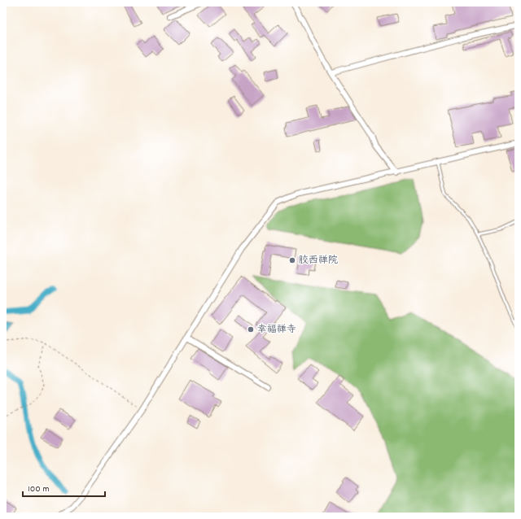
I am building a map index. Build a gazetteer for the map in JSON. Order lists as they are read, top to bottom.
{
  "places": ["胶西禅院", "幸福禅寺"],
  "scale_bar": "100 m"
}
